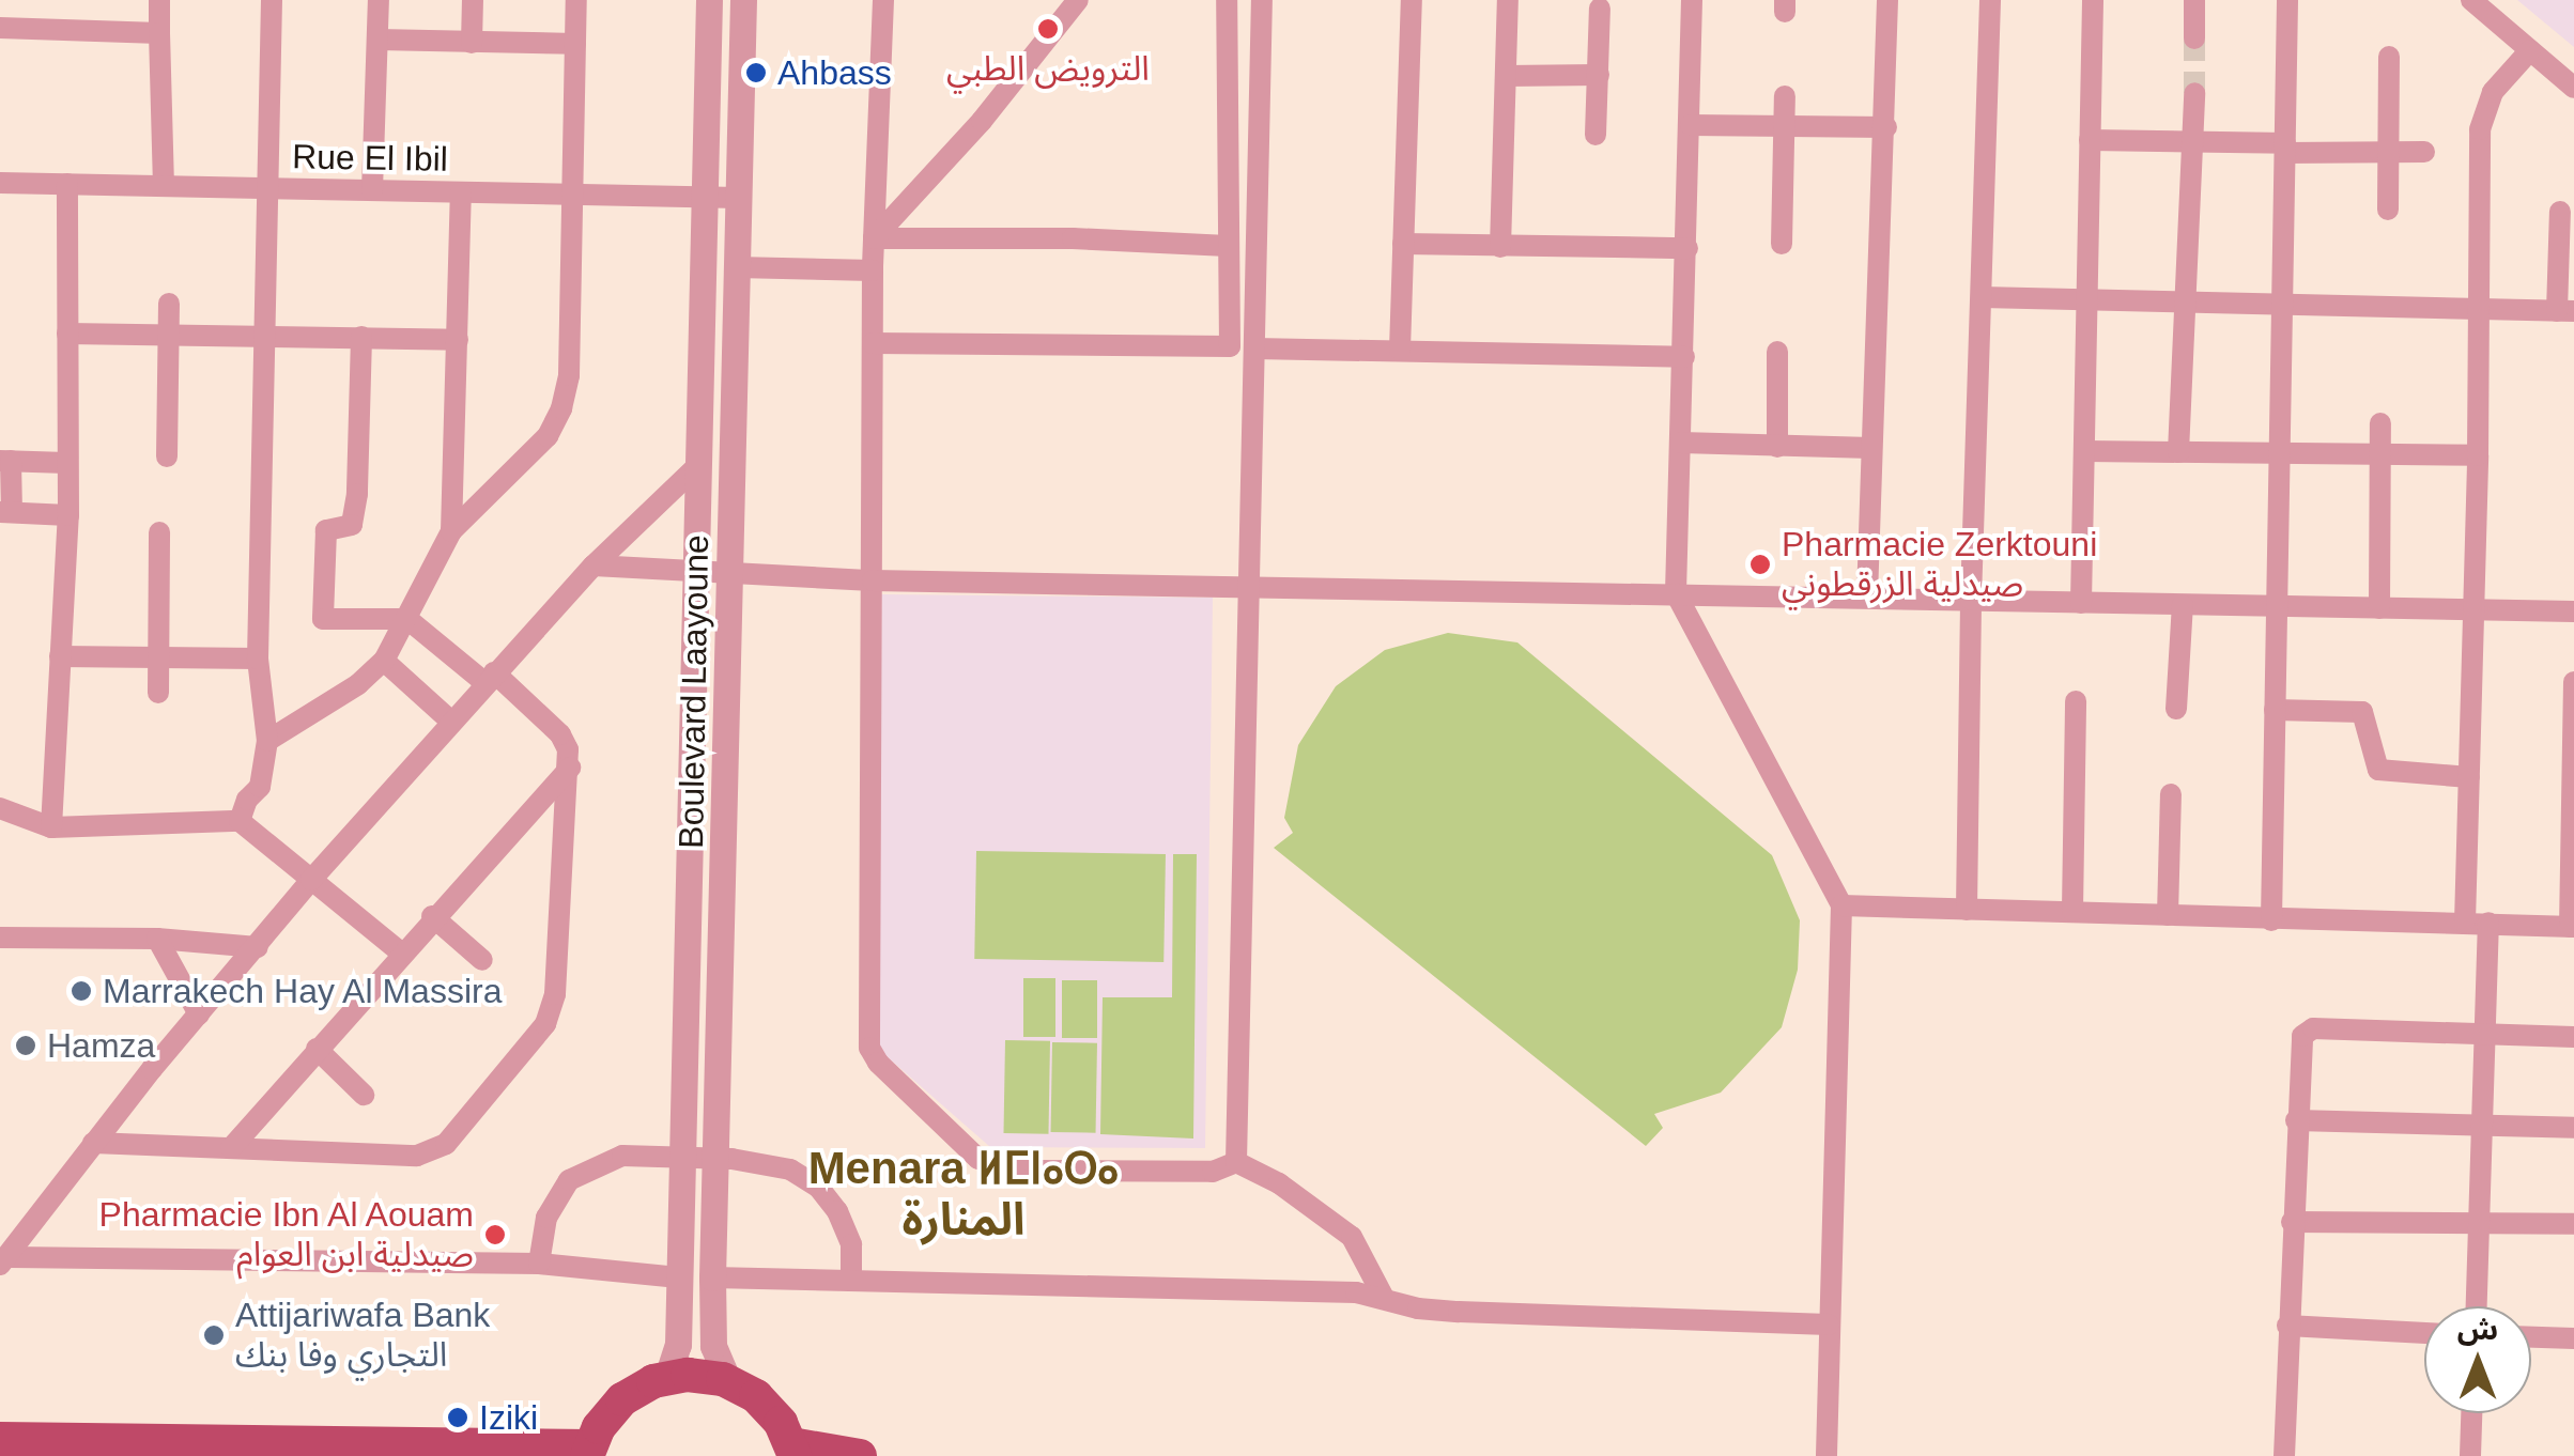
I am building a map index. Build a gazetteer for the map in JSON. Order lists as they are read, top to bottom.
{
  "streets": {
    "street": ["Rue El Ibil", "Boulevard Laayoune"]
  },
  "crossings": [
    ["Rue El Ibil", "Boulevard Laayoune"]
  ],
  "districts": ["Menara ⵍⵎⵏⴰⵔⴰ المنارة"],
  "places": [
    "الترويض الطبي",
    "Ahbass",
    "Pharmacie Zerktouni صيدلية الزرقطوني",
    "Marrakech Hay Al Massira",
    "Hamza",
    "Pharmacie Ibn Al Aouam صيدلية ابن العوام",
    "Attijariwafa Bank التجاري وفا بنك",
    "Iziki"
  ],
  "north": "top"
}
